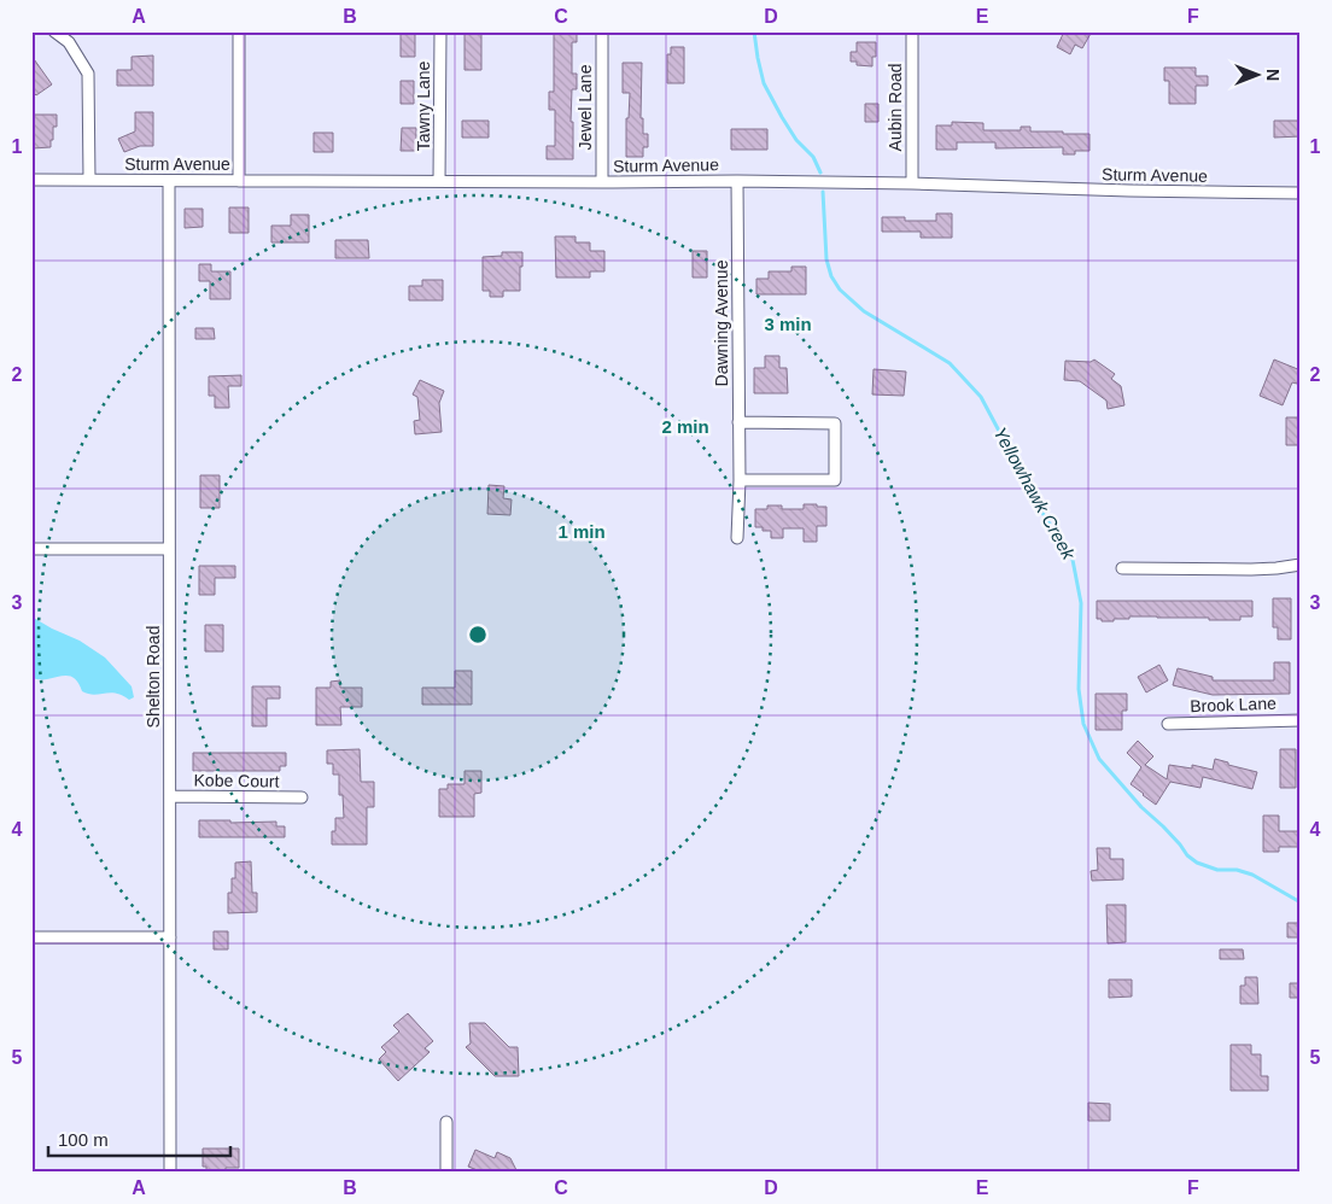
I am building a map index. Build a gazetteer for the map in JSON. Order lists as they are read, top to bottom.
{
  "streets": {
    "street": [
      "Tawny Lane",
      "Jewel Lane",
      "Aubin Road",
      "Sturm Avenue",
      "Dawning Avenue",
      "Shelton Road",
      "Brook Lane",
      "Kobe Court"
    ]
  },
  "crossings": [
    ["Tawny Lane", "Sturm Avenue"],
    ["Jewel Lane", "Sturm Avenue"],
    ["Aubin Road", "Sturm Avenue"],
    ["Sturm Avenue", "Dawning Avenue"],
    ["Sturm Avenue", "Shelton Road"],
    ["Shelton Road", "Kobe Court"]
  ],
  "water": ["Yellowhawk Creek"],
  "scale_bar": "100 m",
  "north": "right",
  "grid": {
    "columns": [
      "A",
      "B",
      "C",
      "D",
      "E",
      "F"
    ],
    "rows": [
      "1",
      "2",
      "3",
      "4",
      "5"
    ]
  },
  "rings": ["3 min", "2 min", "1 min"]
}
